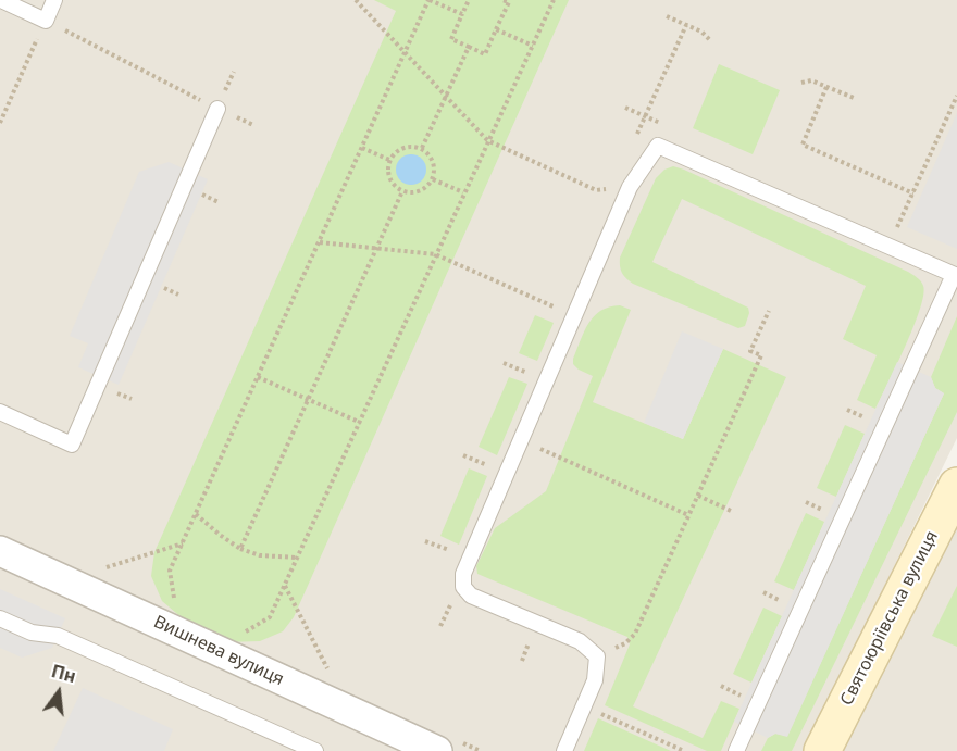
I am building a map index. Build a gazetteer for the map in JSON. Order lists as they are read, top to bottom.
{
  "streets": {
    "street": ["Святоюріївська вулиця", "Вишнева вулиця"]
  },
  "north": "top"
}
